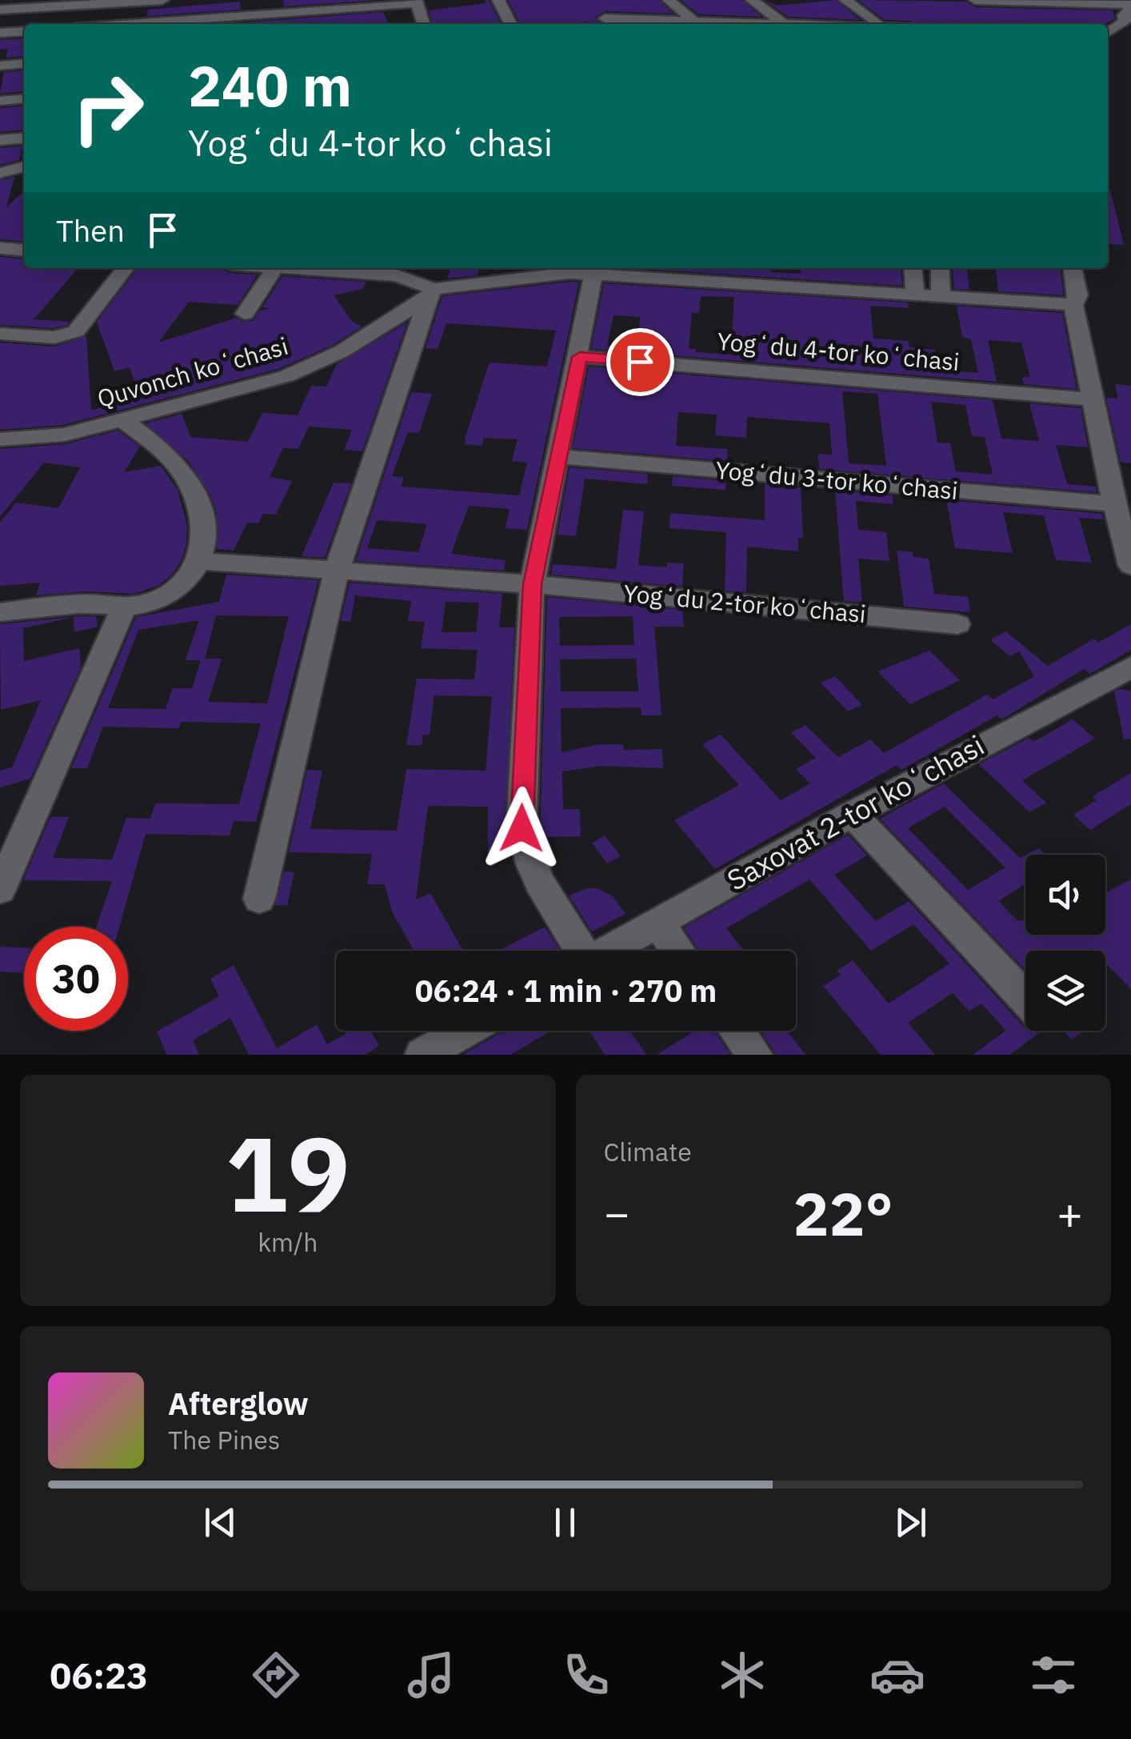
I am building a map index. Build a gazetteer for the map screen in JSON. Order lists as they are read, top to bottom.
{
  "streets": {
    "street": [
      "Yogʻdu 4-tor koʻchasi",
      "Quvonch koʻchasi",
      "Yogʻdu 3-tor koʻchasi",
      "Yogʻdu 2-tor koʻchasi",
      "Saxovat 2-tor koʻchasi"
    ]
  },
  "page": {
    "turn": ["240 m", "Yogʻdu 4-tor koʻchasi"],
    "then": "Then",
    "limit": "30",
    "trip": "06:24 · 1 min · 270 m",
    "tile": [
      ["19", "km/h"],
      "Climate"
    ],
    "heat": ["−", "22°", "+"],
    "song": ["Afterglow", "The Pines"],
    "tabs": "06:23"
  }
}
